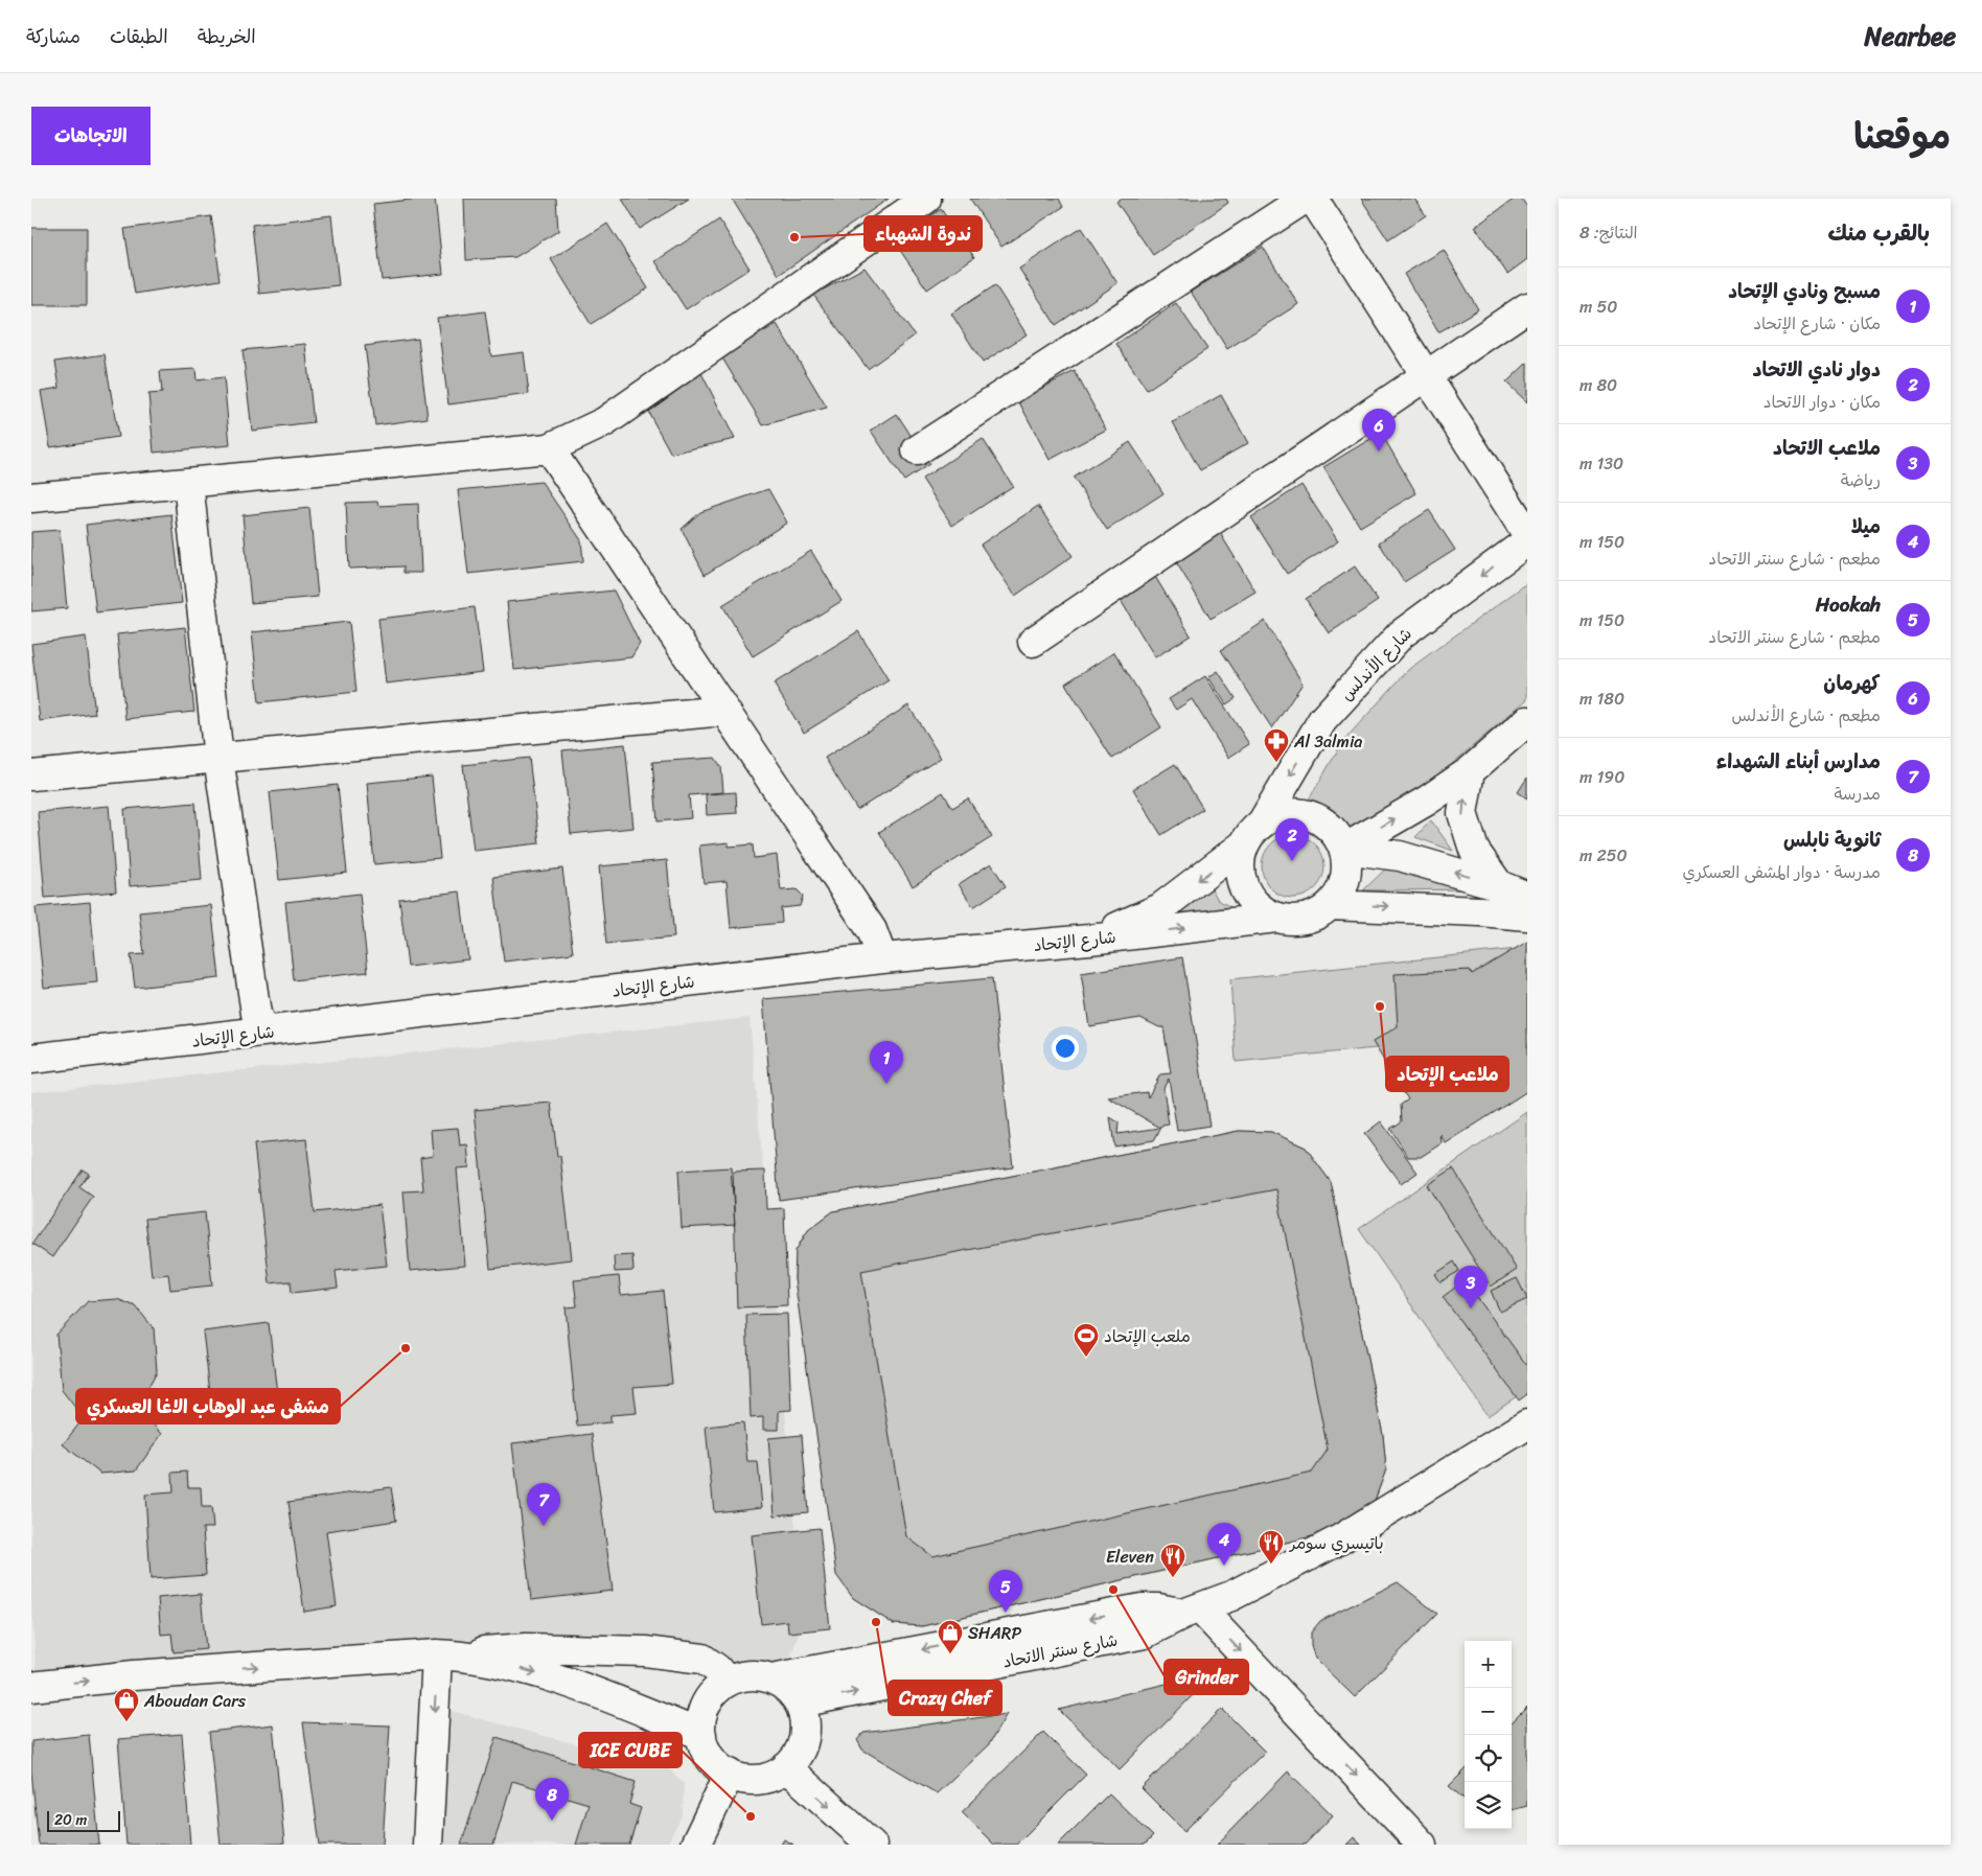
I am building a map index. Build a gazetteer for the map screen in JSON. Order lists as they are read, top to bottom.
{
  "streets": {
    "street": ["شارع الأندلس", "شارع الإتحاد", "شارع سنتر الاتحاد"]
  },
  "crossings": [
    ["شارع الأندلس", "شارع الإتحاد"]
  ],
  "places": {
    "other": [
      "ندوة الشهباء",
      "ملاعب الإتحاد",
      "مشفى عبد الوهاب الاغا العسكري",
      "Grinder",
      "Crazy Chef",
      "ICE CUBE"
    ],
    "pharmacy": ["Al 3almia"],
    "sports": ["ملعب الإتحاد"],
    "restaurant": ["باتيسري سومر", "Eleven"],
    "shop": ["SHARP", "Aboudan Cars"]
  },
  "scale_bar": "20 m",
  "page": {
    "header": "Nearbee",
    "nav": ["الخريطة", "الطبقات", "مشاركة"],
    "title": "موقعنا",
    "buttons": "الاتجاهات",
    "heading": ["بالقرب منك", "النتائج: 8"],
    "list": [
      {
        "mark": "1",
        "name": "مسبح ونادي الإتحاد",
        "note": "مكان · شارع الإتحاد",
        "value": "50 m"
      },
      {
        "mark": "2",
        "name": "دوار نادي الاتحاد",
        "note": "مكان · دوار الاتحاد",
        "value": "80 m"
      },
      {
        "mark": "3",
        "name": "ملاعب الاتحاد",
        "note": "رياضة",
        "value": "130 m"
      },
      {
        "mark": "4",
        "name": "ميلا",
        "note": "مطعم · شارع سنتر الاتحاد",
        "value": "150 m"
      },
      {
        "mark": "5",
        "name": "Hookah",
        "note": "مطعم · شارع سنتر الاتحاد",
        "value": "150 m"
      },
      {
        "mark": "6",
        "name": "كهرمان",
        "note": "مطعم · شارع الأندلس",
        "value": "180 m"
      },
      {
        "mark": "7",
        "name": "مدارس أبناء الشهداء",
        "note": "مدرسة",
        "value": "190 m"
      },
      {
        "mark": "8",
        "name": "ثانوية نابلس",
        "note": "مدرسة · دوار المشفى العسكري",
        "value": "250 m"
      }
    ],
    "pins": [
      "6",
      "2",
      "1",
      "3",
      "7",
      "4",
      "5",
      "8"
    ],
    "map_buttons": ["+", "−"],
    "scale": "20 m"
  }
}
